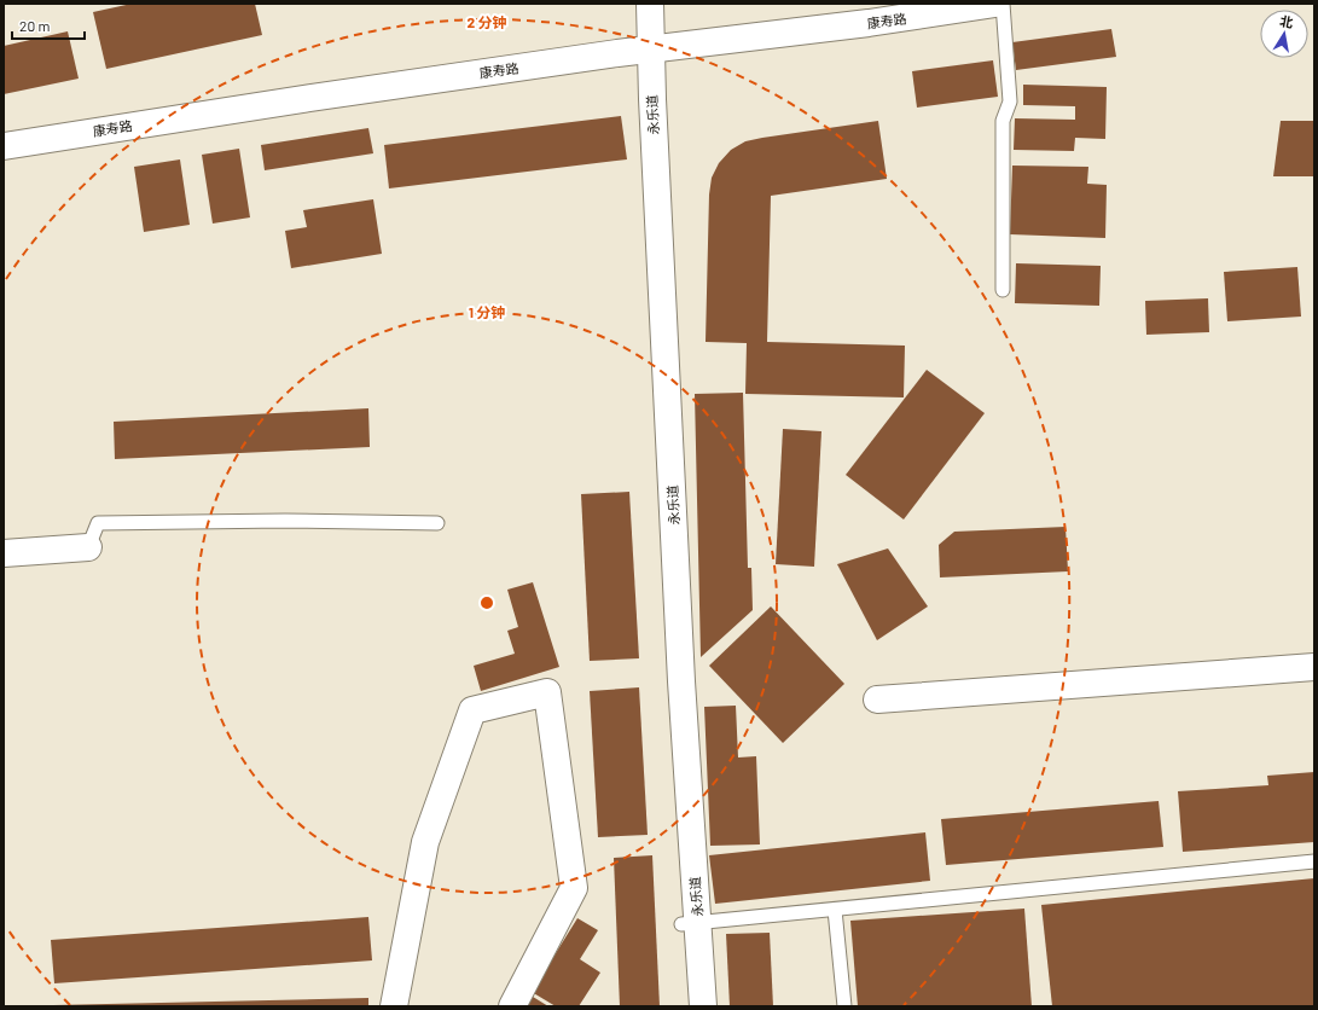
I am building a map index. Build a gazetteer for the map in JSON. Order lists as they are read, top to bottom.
{
  "streets": {
    "street": ["康寿路", "永乐道"]
  },
  "crossings": [
    ["康寿路", "永乐道"]
  ],
  "scale_bar": "20 m",
  "north": "top",
  "rings": ["2 分钟", "1 分钟"]
}
